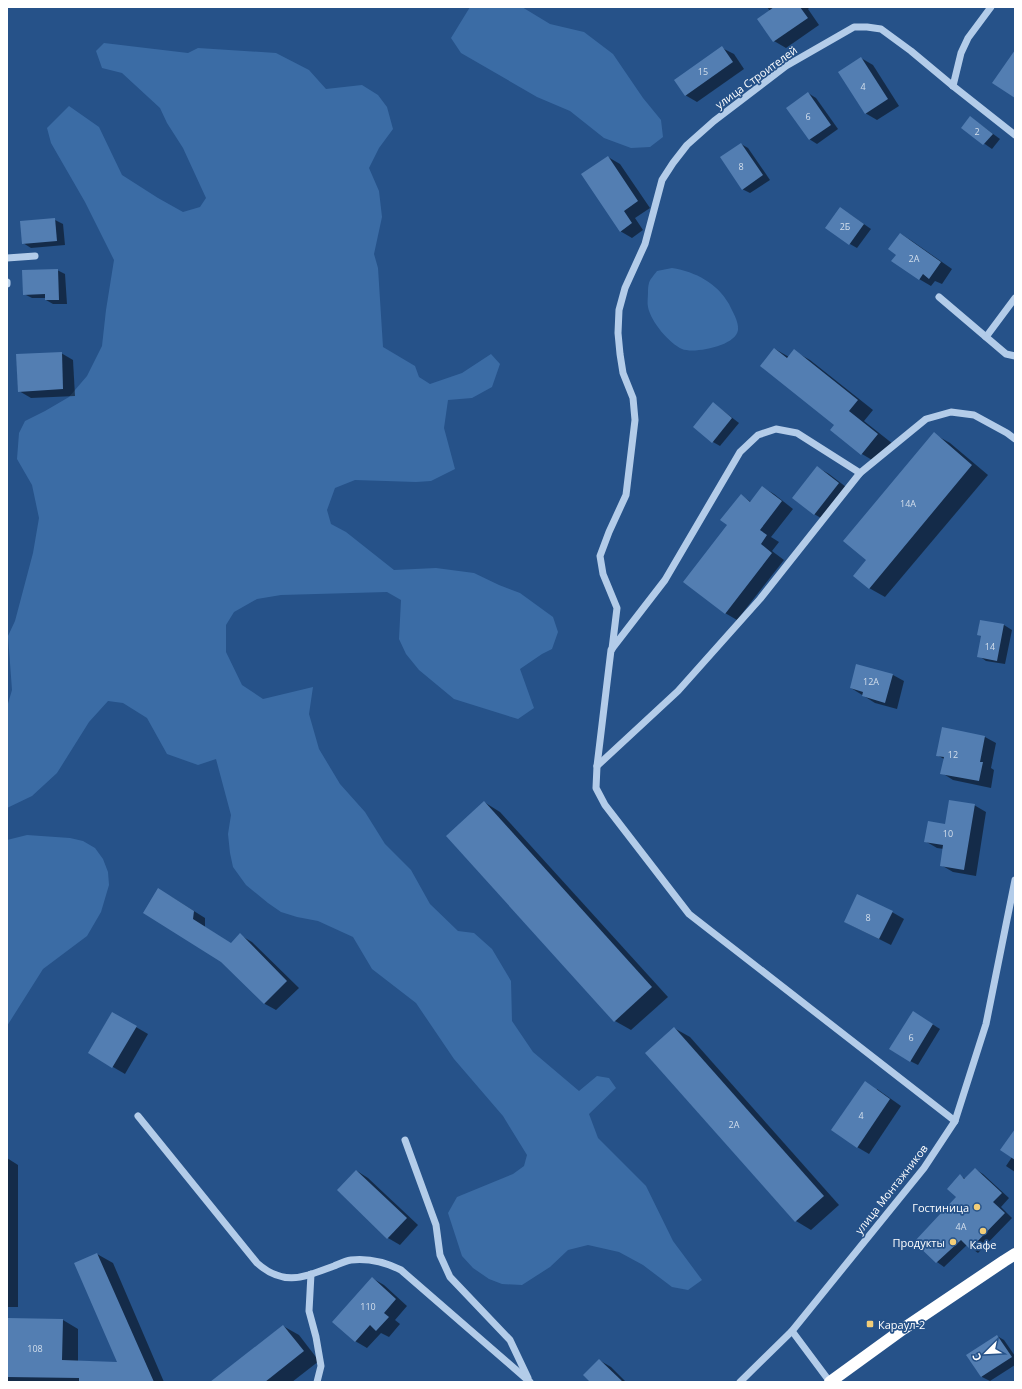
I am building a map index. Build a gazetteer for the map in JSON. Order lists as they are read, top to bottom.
{
  "streets": {
    "street": ["улица Строителей", "улица Монтажников"]
  },
  "crossings": [
    ["улица Строителей", "улица Монтажников"]
  ],
  "places": {
    "other": ["Гостиница", "Кафе", "Продукты"],
    "transit": ["Караул-2"]
  },
  "house_numbers": [
    "15",
    "4",
    "6",
    "2",
    "8",
    "2Б",
    "2А",
    "14А",
    "14",
    "12А",
    "12",
    "10",
    "8",
    "6",
    "4",
    "2А",
    "4А",
    "110",
    "108"
  ],
  "north": "bottom left"
}
